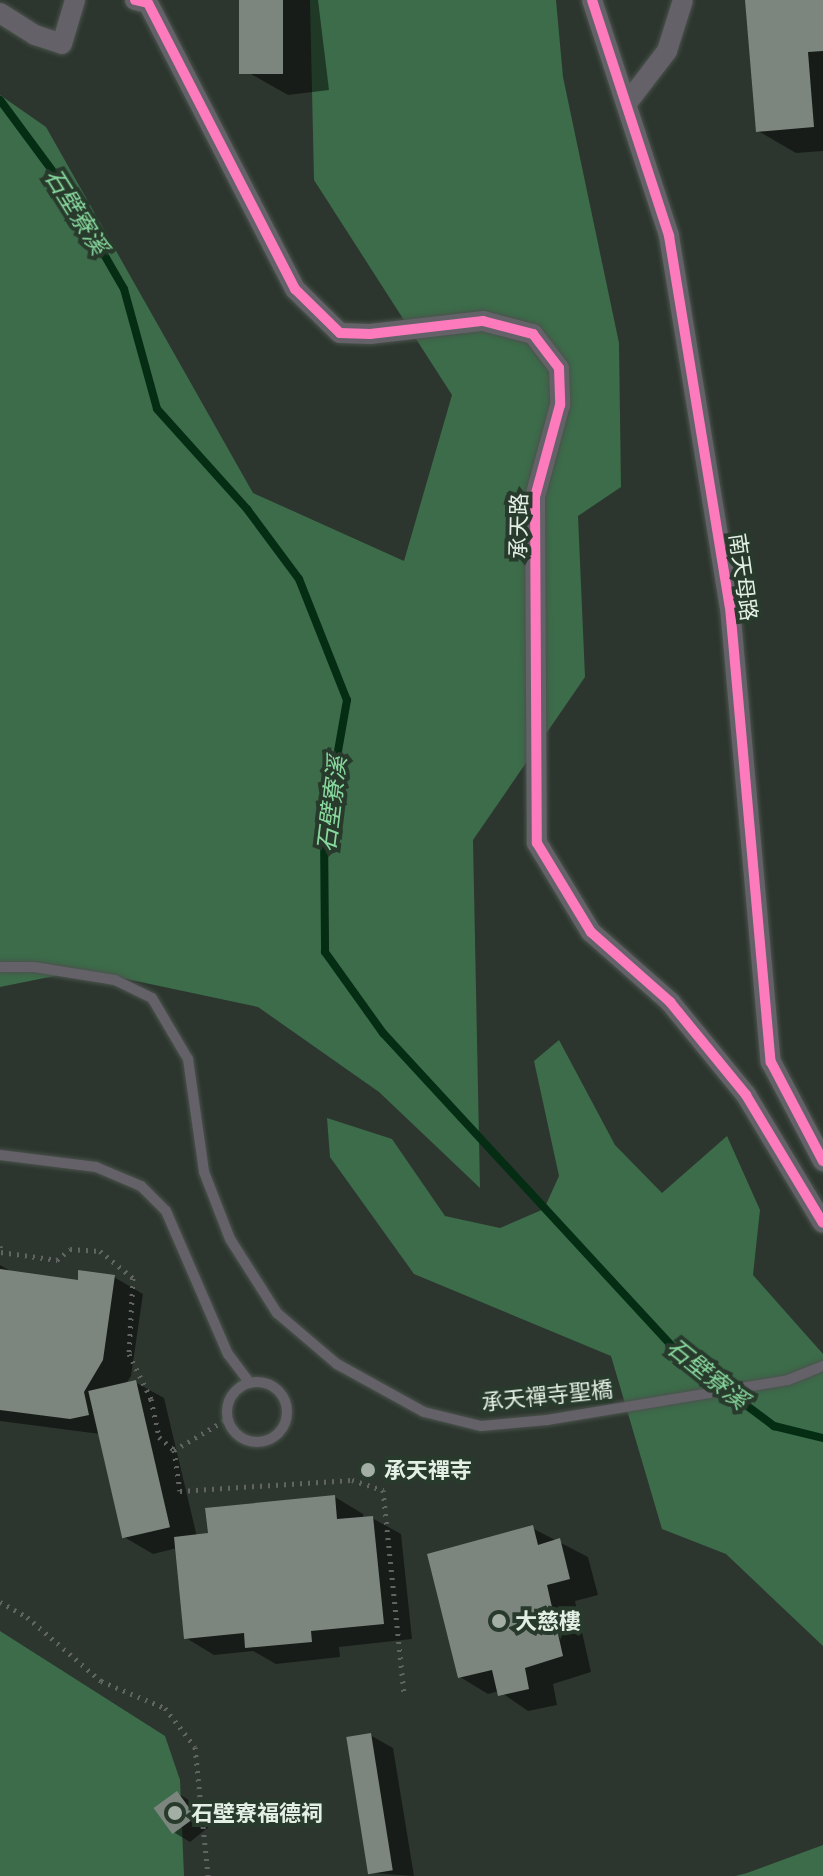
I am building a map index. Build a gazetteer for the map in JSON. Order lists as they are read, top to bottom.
{
  "streets": {
    "street": ["承天路", "南天母路"],
    "lane": ["承天禪寺聖橋"]
  },
  "water": ["石壁寮溪"],
  "places": ["承天禪寺", "大慈樓", "石壁寮福德祠"]
}
